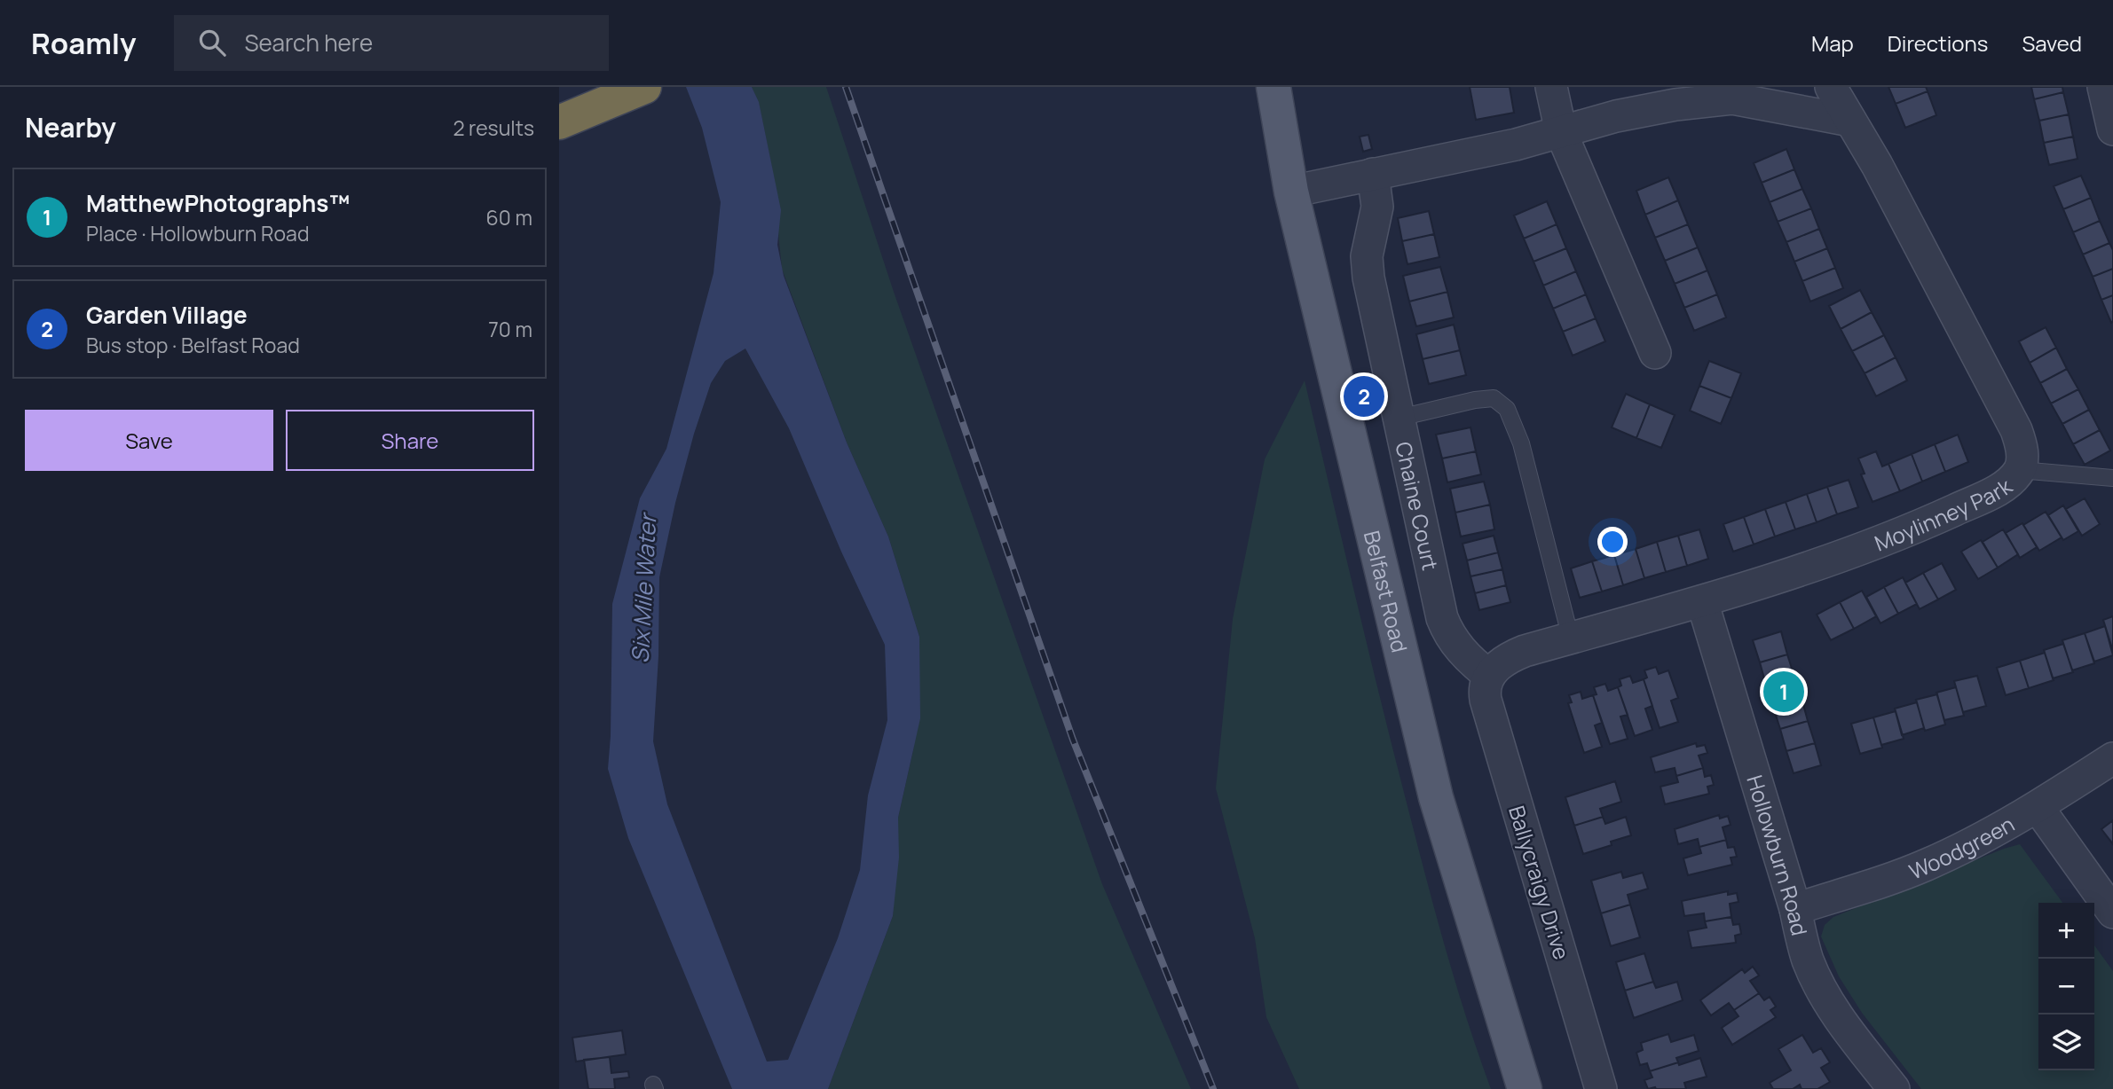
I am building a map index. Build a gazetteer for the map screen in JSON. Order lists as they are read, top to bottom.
{
  "streets": {
    "main road": ["Belfast Road"],
    "street": [
      "Chaine Court",
      "Moylinney Park",
      "Woodgreen",
      "Hollowburn Road",
      "Ballycraigy Drive"
    ]
  },
  "crossings": [
    ["Chaine Court", "Moylinney Park"],
    ["Chaine Court", "Ballycraigy Drive"],
    ["Moylinney Park", "Hollowburn Road"],
    ["Moylinney Park", "Ballycraigy Drive"],
    ["Woodgreen", "Hollowburn Road"]
  ],
  "water": ["Six Mile Water"],
  "page": {
    "header": "Roamly",
    "search": "Search here",
    "nav": ["Map", "Directions", "Saved"],
    "heading": ["Nearby", "2 results"],
    "list": [
      {
        "mark": "1",
        "name": "MatthewPhotographs™",
        "note": "Place · Hollowburn Road",
        "value": "60 m"
      },
      {
        "mark": "2",
        "name": "Garden Village",
        "note": "Bus stop · Belfast Road",
        "value": "70 m"
      }
    ],
    "pins": ["2", "1"],
    "buttons": ["Save", "Share"],
    "map_buttons": ["+", "−"]
  }
}
